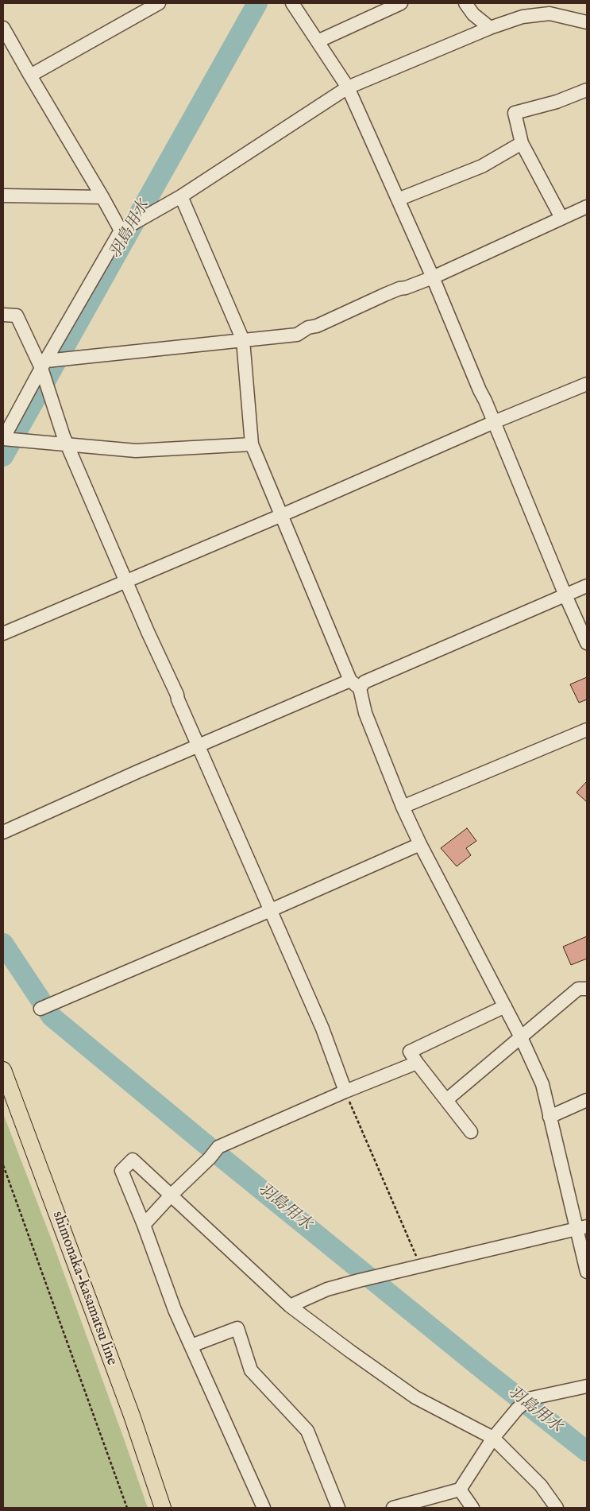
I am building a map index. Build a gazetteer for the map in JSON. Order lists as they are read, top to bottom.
{
  "streets": {
    "main road": ["shimonaka-kasamatsu line"]
  },
  "water": ["羽島用水"]
}
